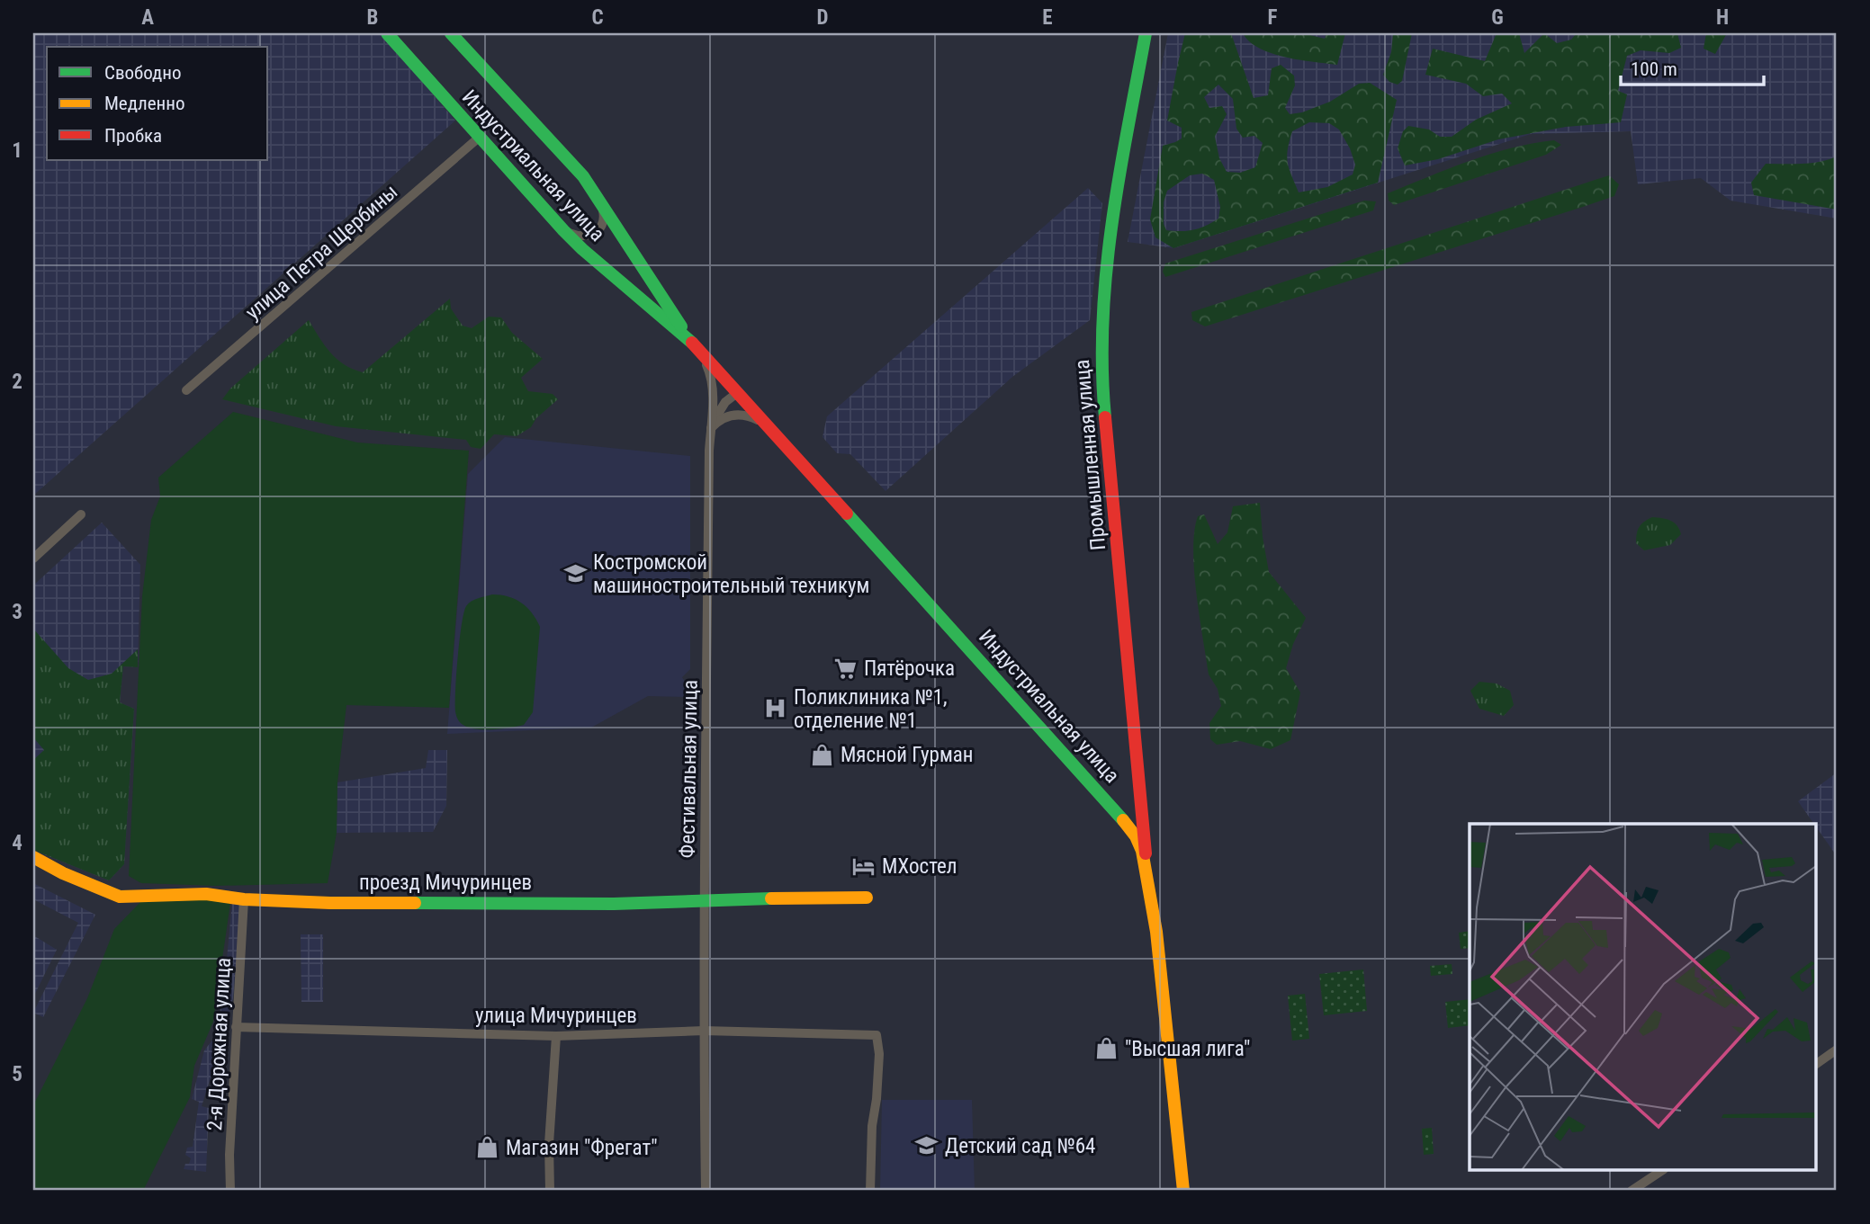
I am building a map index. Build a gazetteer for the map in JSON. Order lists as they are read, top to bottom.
{
  "streets": {
    "main road": ["Индустриальная улица", "Промышленная улица", "проезд Мичуринцев"],
    "street": [
      "улица Петра Щербины",
      "Фестивальная улица",
      "улица Мичуринцев",
      "2-я Дорожная улица"
    ]
  },
  "crossings": [
    ["Индустриальная улица", "улица Петра Щербины"],
    ["Индустриальная улица", "Промышленная улица"],
    ["Индустриальная улица", "Фестивальная улица"],
    ["Фестивальная улица", "проезд Мичуринцев"],
    ["Фестивальная улица", "улица Мичуринцев"],
    ["проезд Мичуринцев", "2-я Дорожная улица"],
    ["улица Мичуринцев", "2-я Дорожная улица"]
  ],
  "places": {
    "school or university": ["Костромской машиностроительный техникум", "Детский сад №64"],
    "supermarket": ["Пятёрочка"],
    "hospital": ["Поликлиника №1, отделение №1"],
    "shop": ["Мясной Гурман", "\"Высшая лига\"", "Магазин \"Фрегат\""],
    "hotel": ["МХостел"]
  },
  "legend": ["Свободно", "Медленно", "Пробка"],
  "scale_bar": "100 m",
  "grid": {
    "columns": [
      "A",
      "B",
      "C",
      "D",
      "E",
      "F",
      "G",
      "H"
    ],
    "rows": [
      "1",
      "2",
      "3",
      "4",
      "5"
    ]
  }
}
